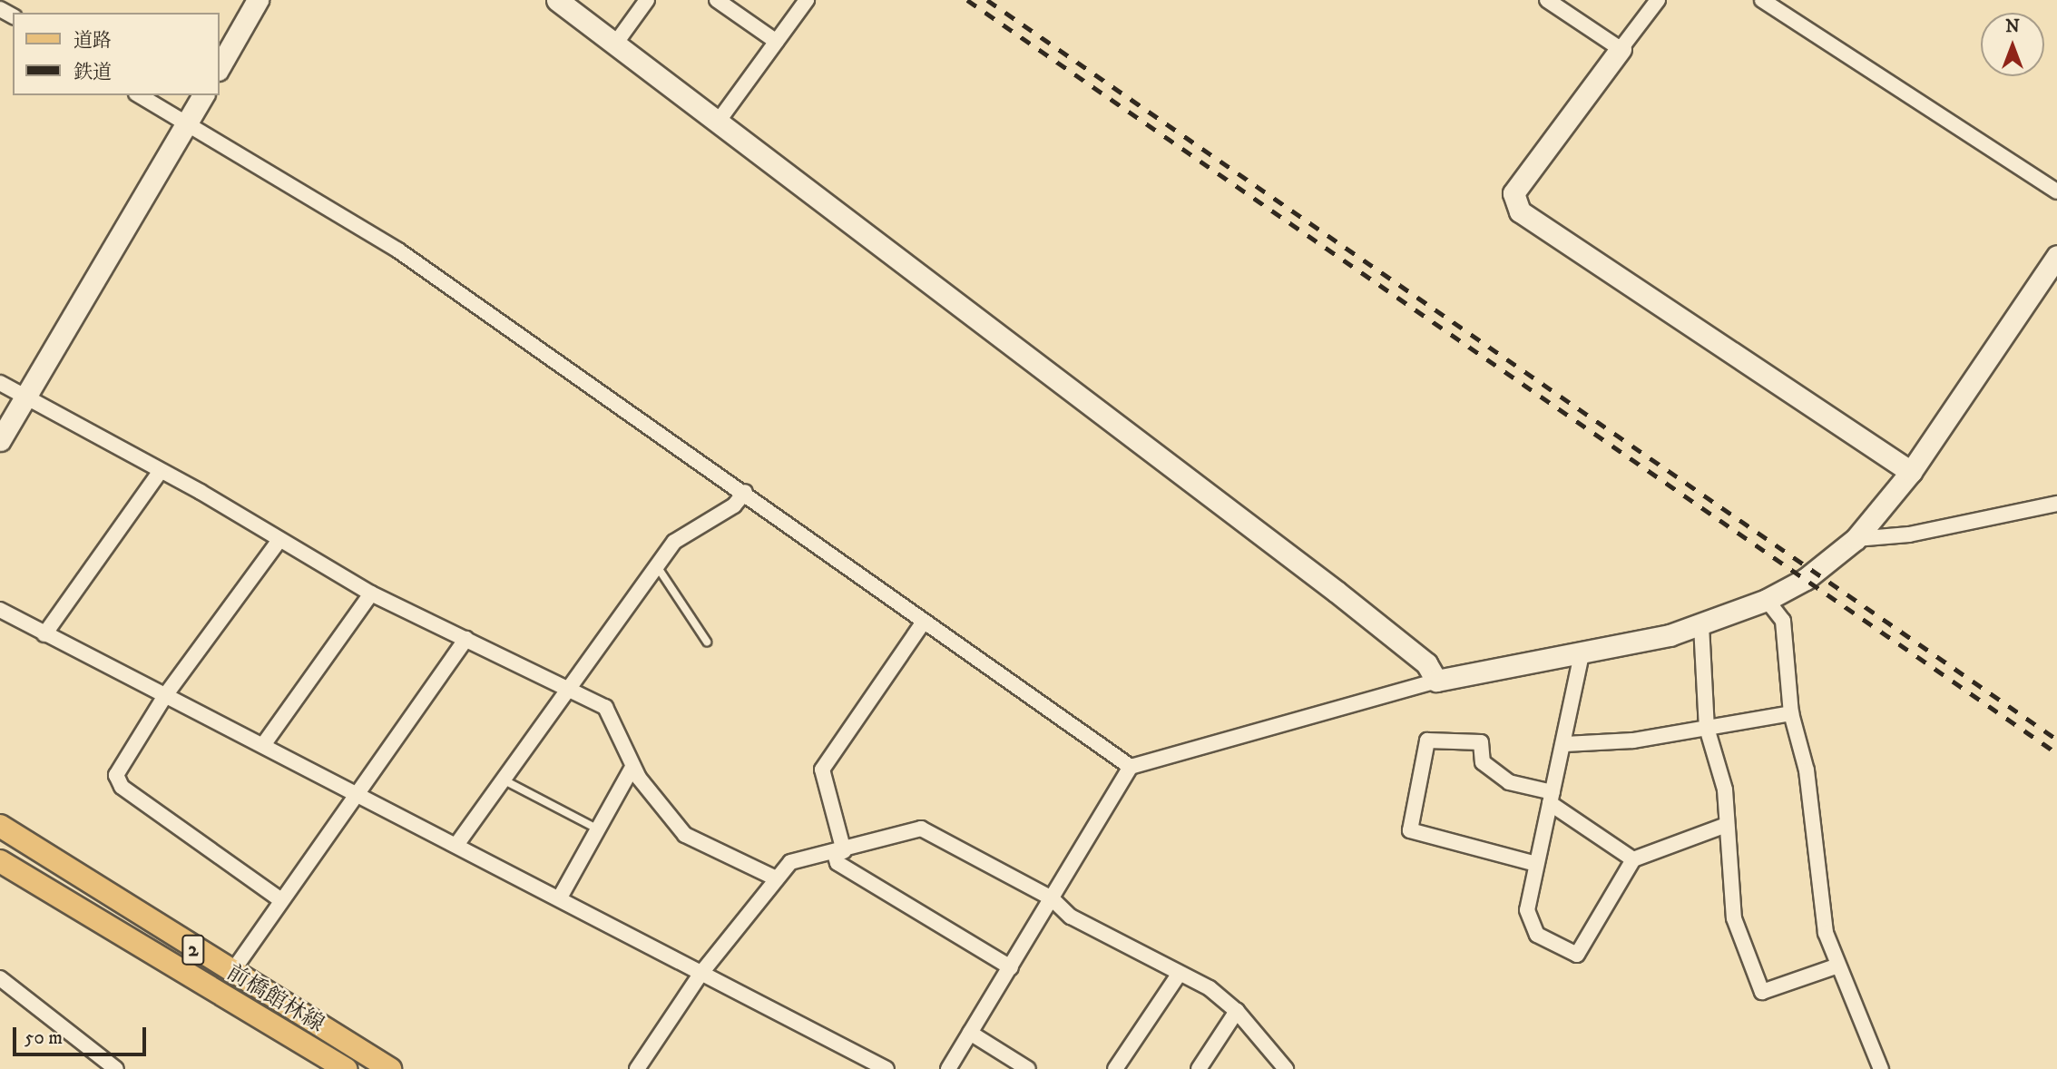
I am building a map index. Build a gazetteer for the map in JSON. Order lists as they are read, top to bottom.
{
  "streets": {
    "main road": ["2", "前橋館林線"]
  },
  "legend": ["道路", "鉄道"],
  "scale_bar": "50 m",
  "north": "top"
}
